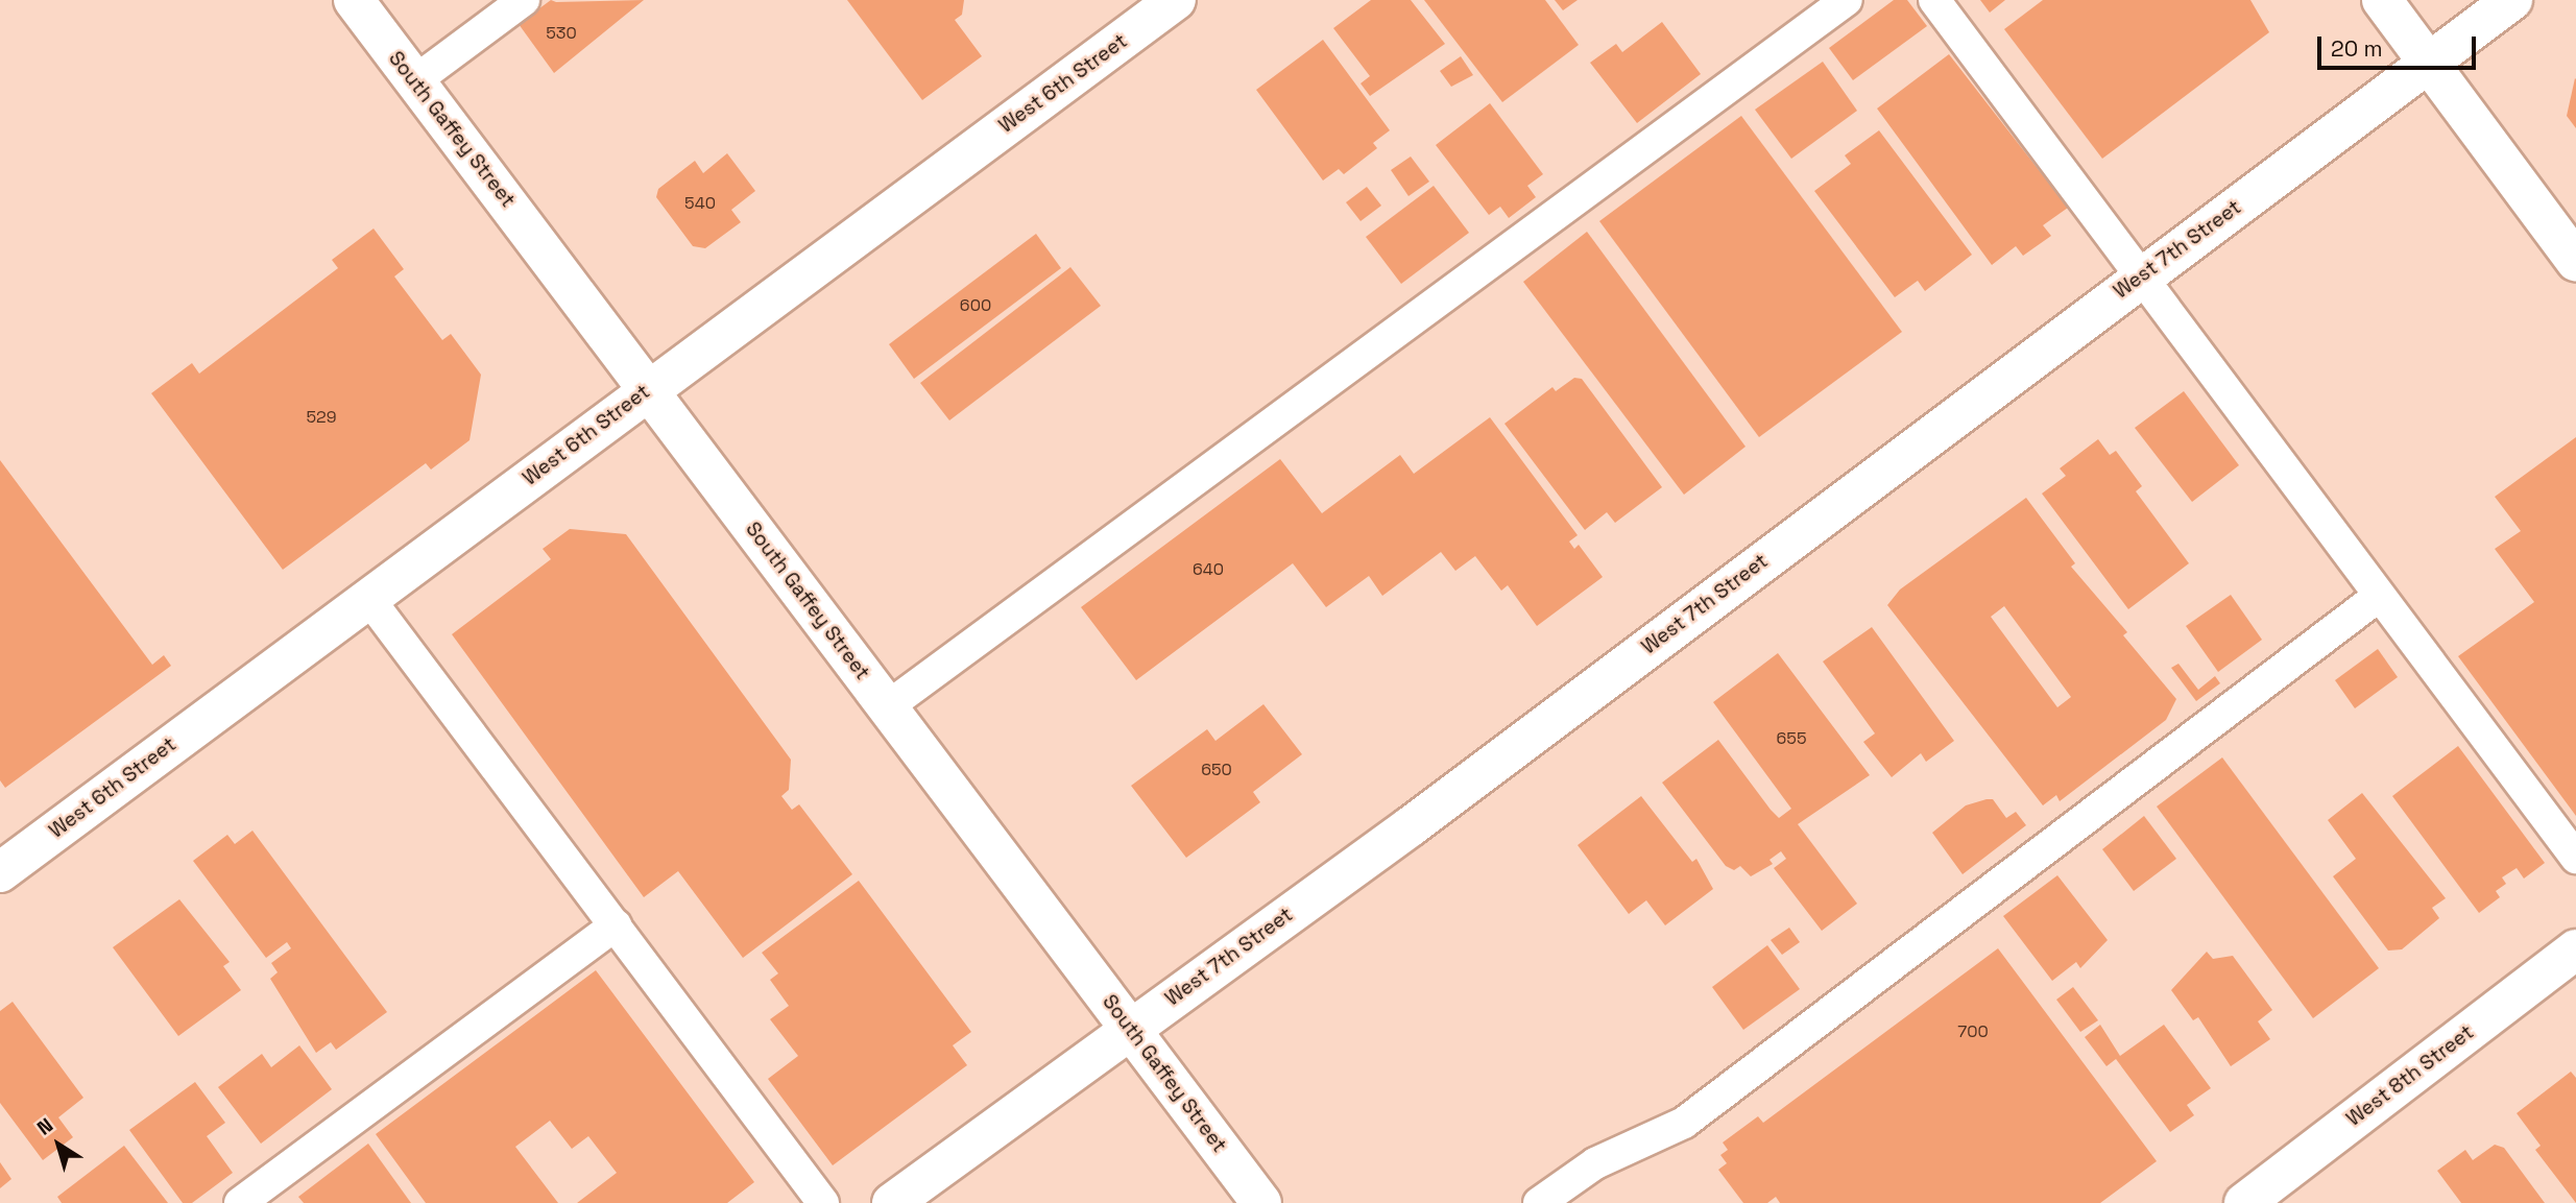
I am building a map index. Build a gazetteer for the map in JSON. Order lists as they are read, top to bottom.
{
  "streets": {
    "street": [
      "West 6th Street",
      "South Gaffey Street",
      "West 7th Street",
      "West 8th Street"
    ]
  },
  "crossings": [
    ["West 6th Street", "South Gaffey Street"],
    ["South Gaffey Street", "West 7th Street"]
  ],
  "house_numbers": [
    "530",
    "540",
    "600",
    "529",
    "640",
    "655",
    "650",
    "700"
  ],
  "scale_bar": "20 m",
  "north": "top left"
}
